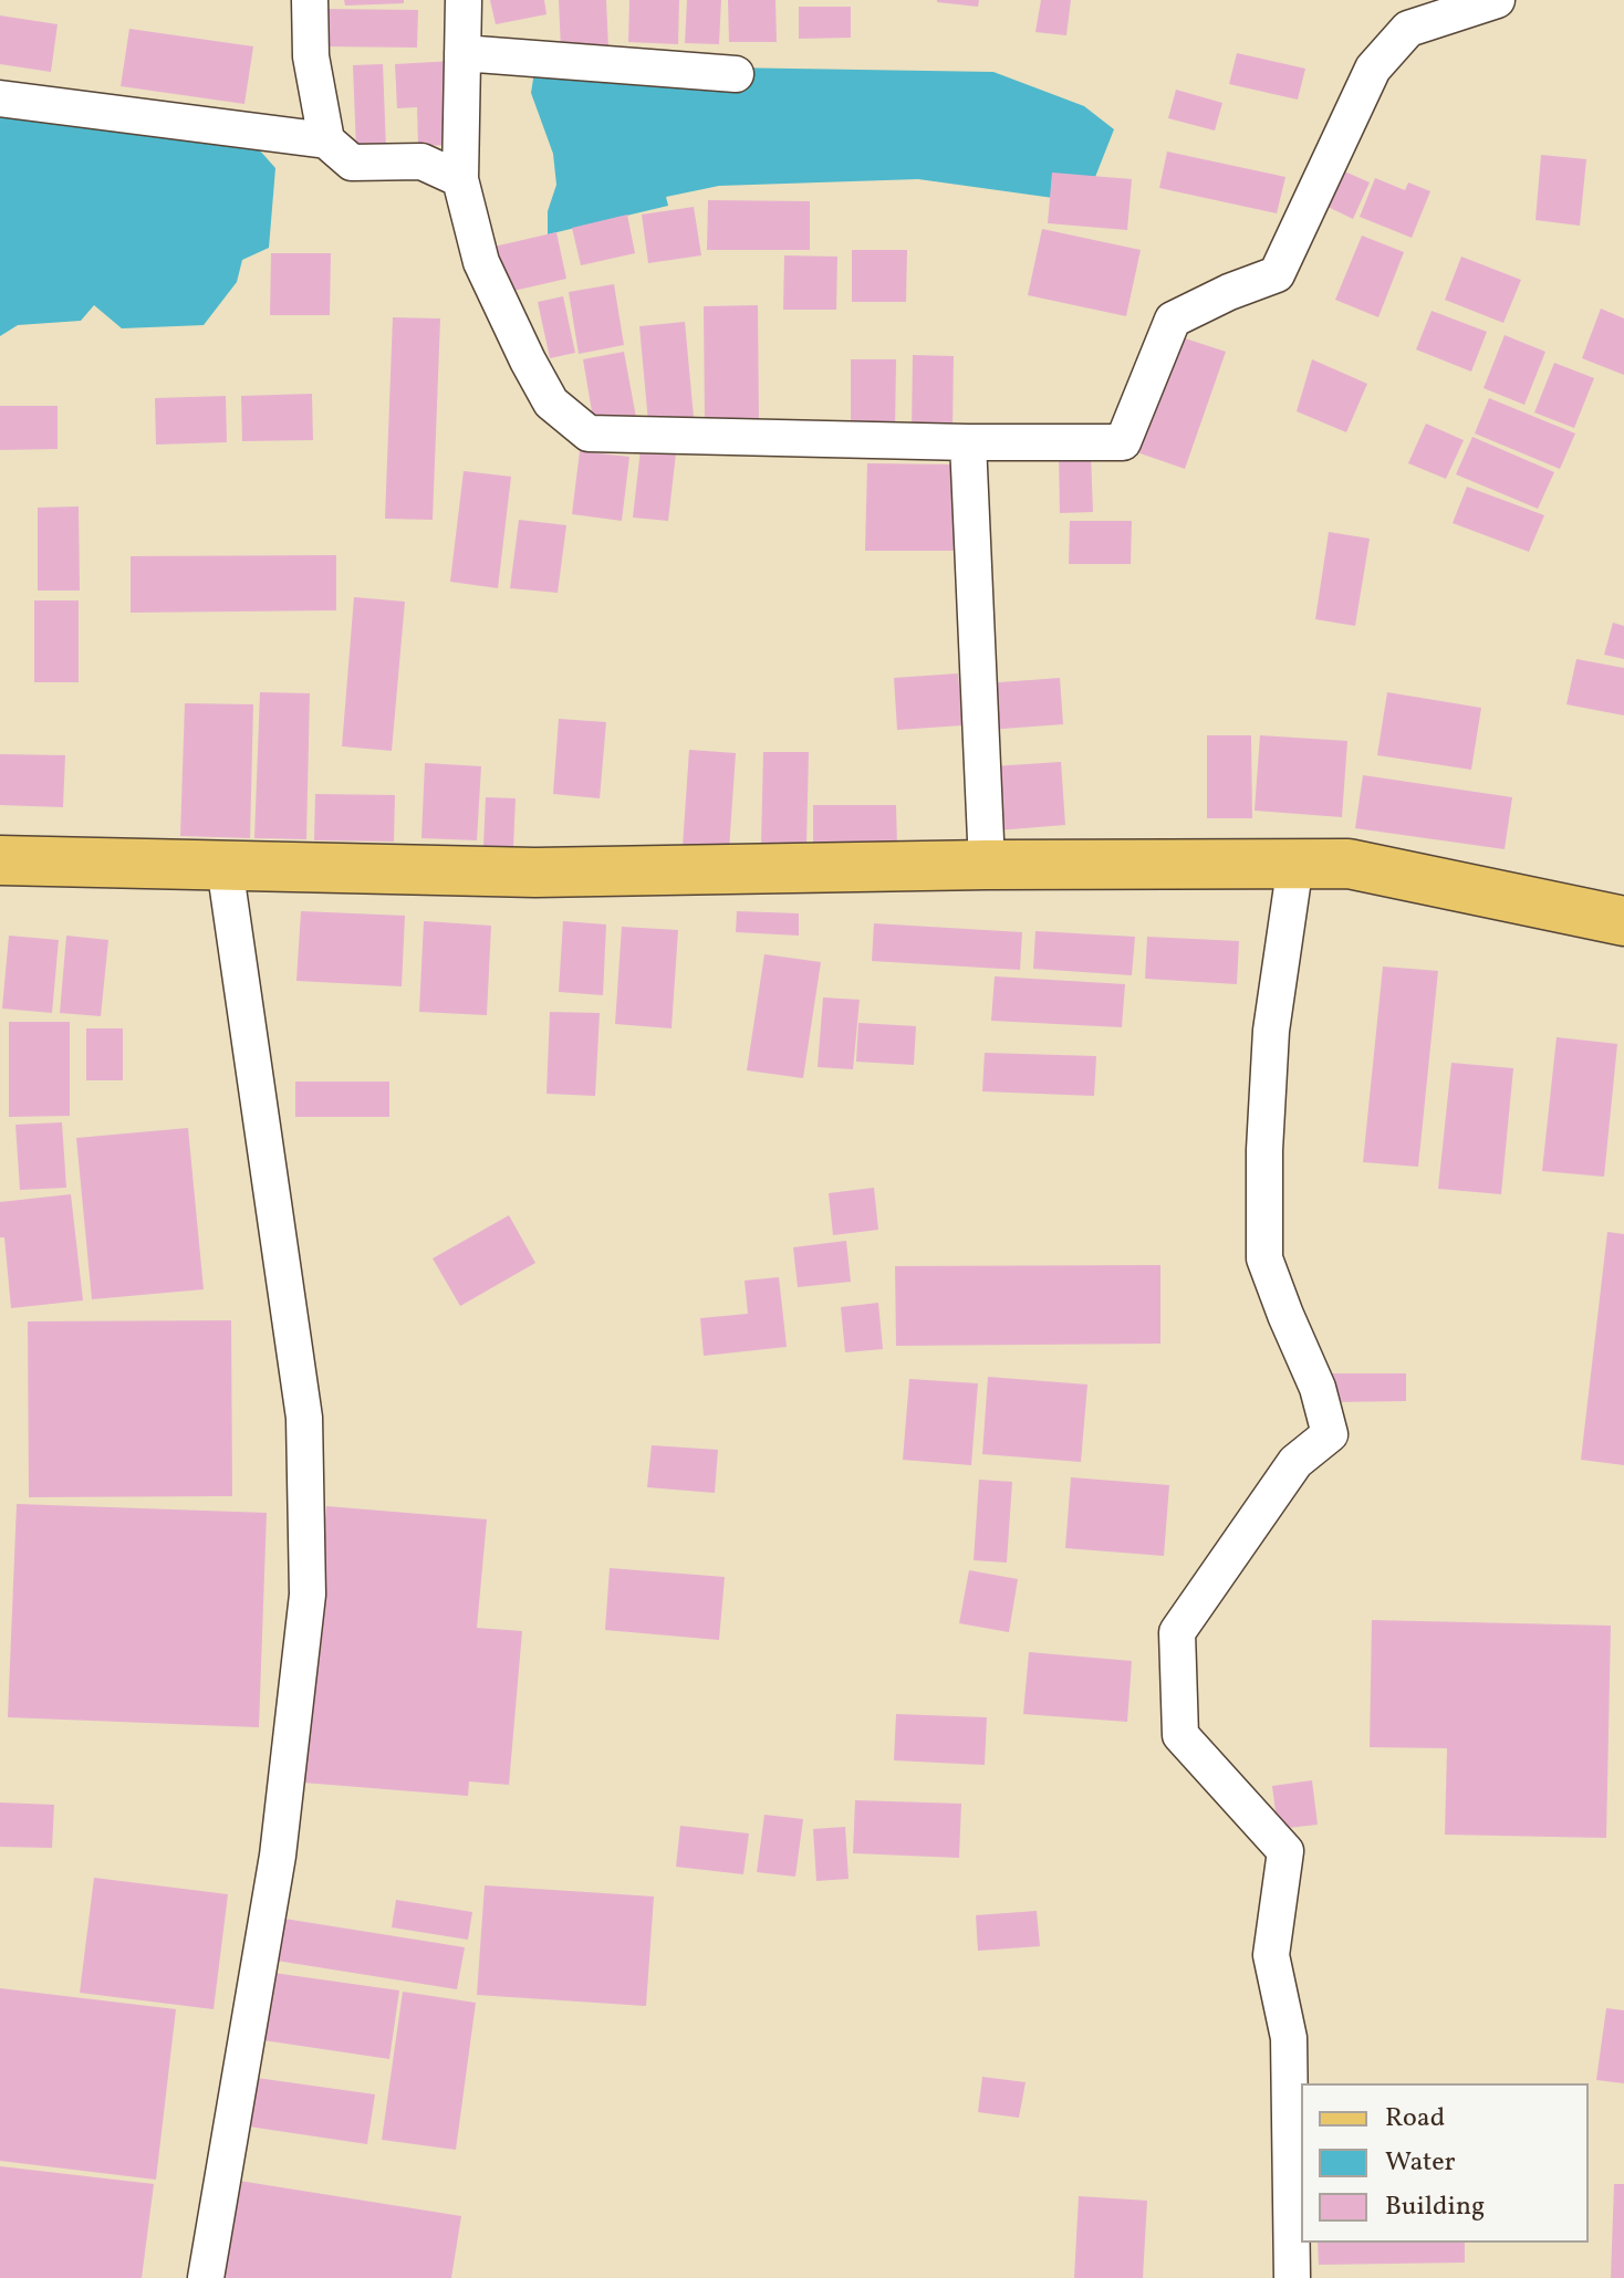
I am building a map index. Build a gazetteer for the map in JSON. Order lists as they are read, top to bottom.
{
  "legend": ["Road", "Water", "Building"]
}
